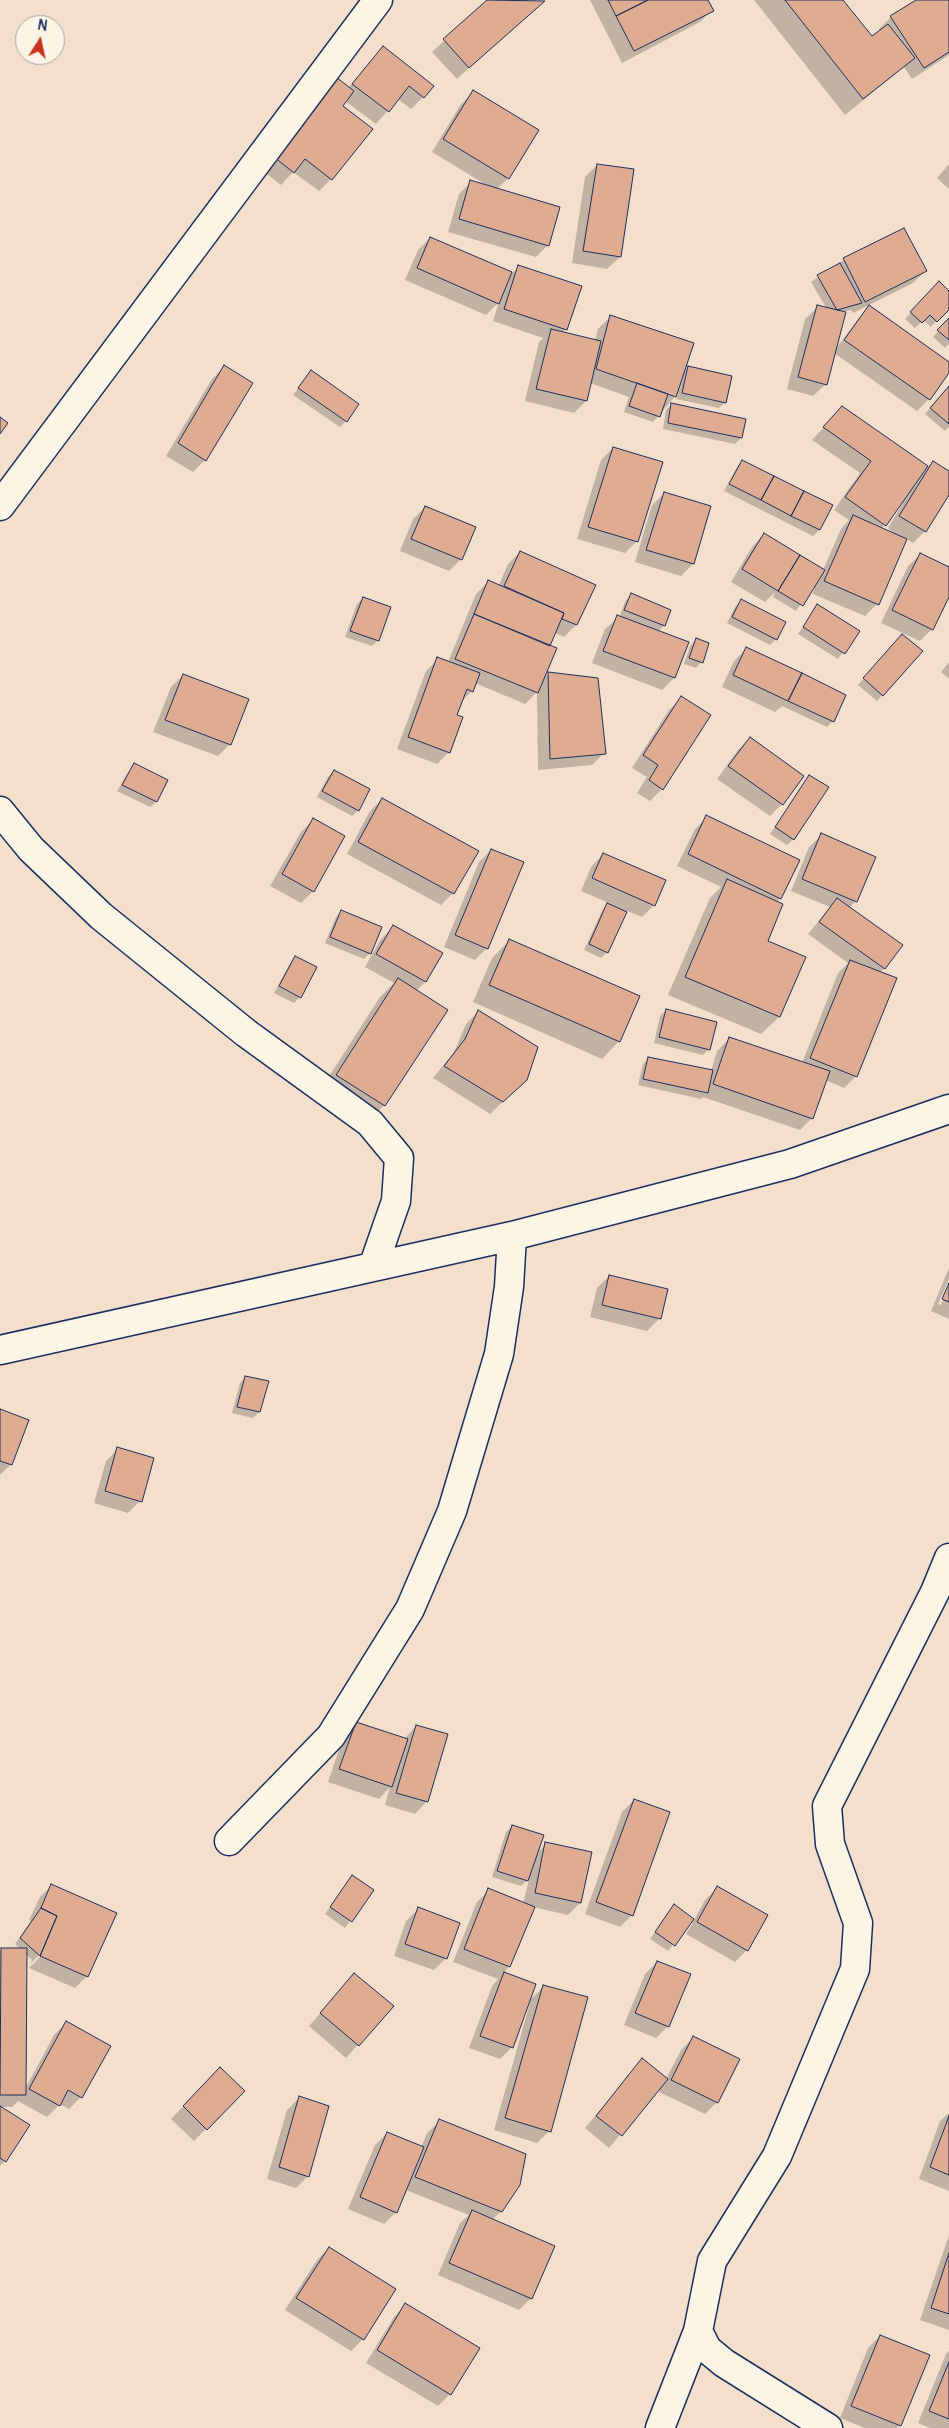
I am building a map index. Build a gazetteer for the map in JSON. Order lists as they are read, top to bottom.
{
  "north": "top"
}
